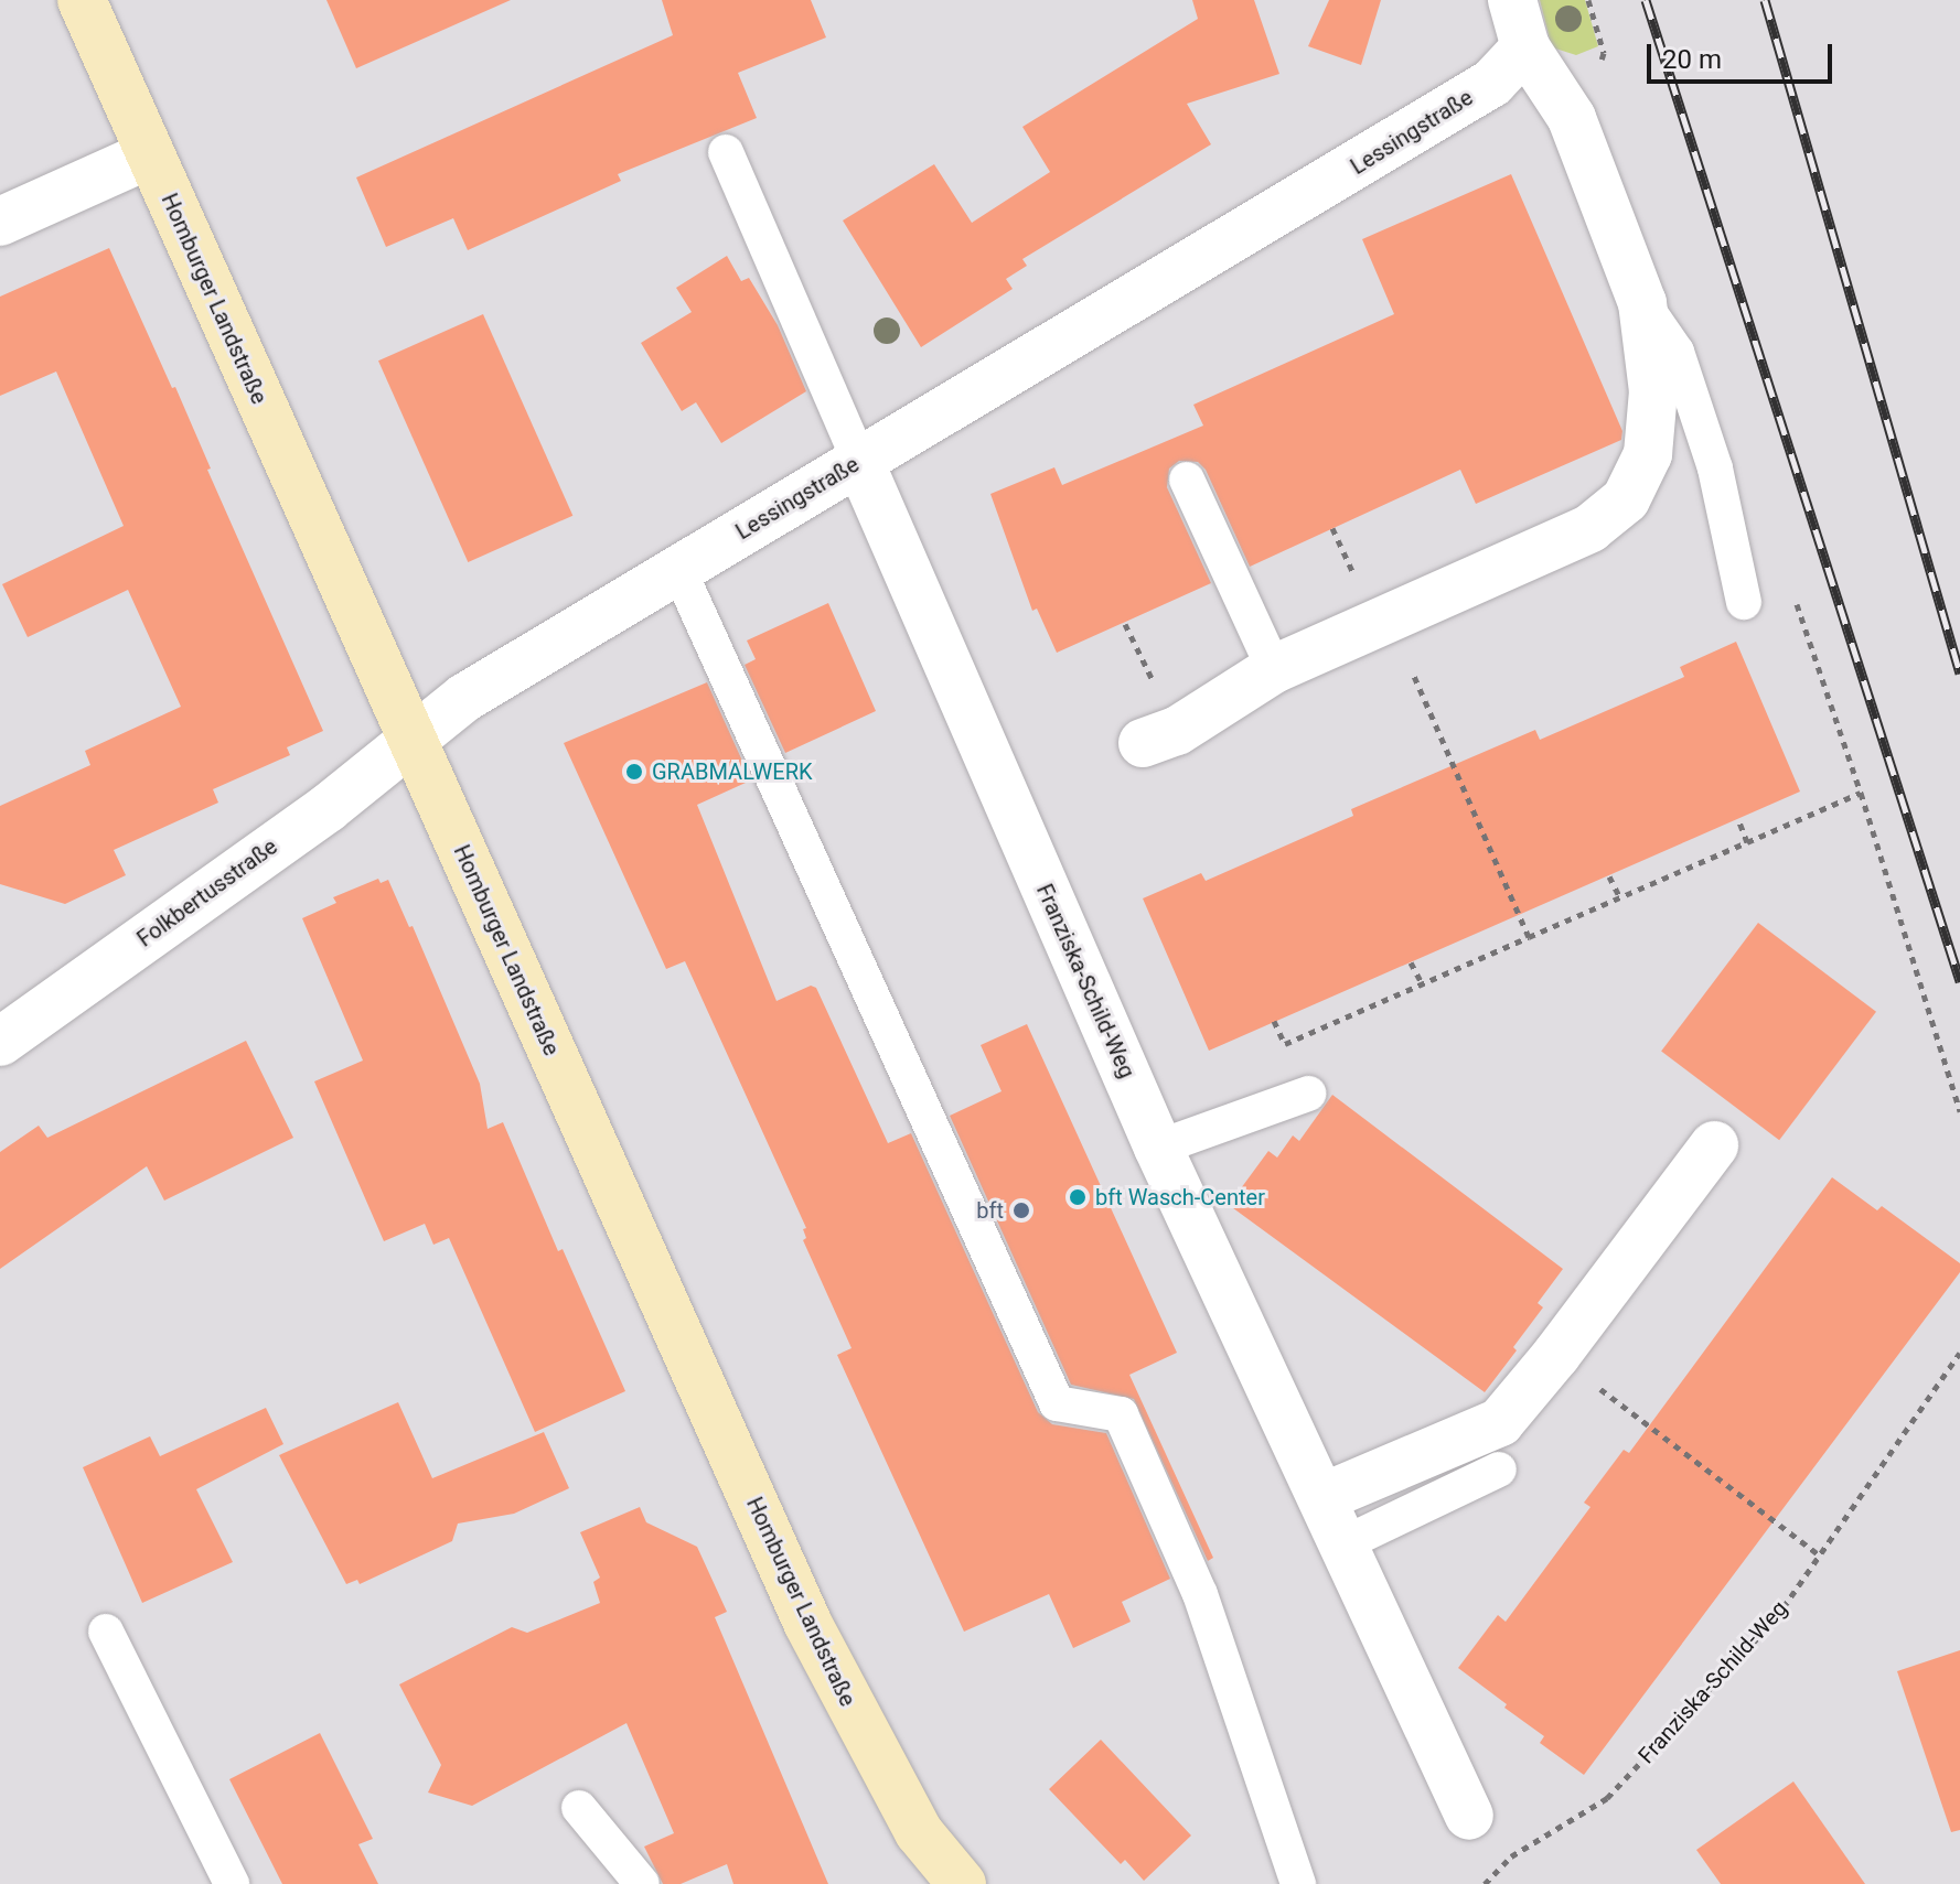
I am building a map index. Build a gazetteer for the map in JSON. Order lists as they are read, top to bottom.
{
  "streets": {
    "main road": ["Homburger Landstraße"],
    "street": ["Lessingstraße", "Folkbertusstraße", "Franziska-Schild-Weg"]
  },
  "crossings": [
    ["Lessingstraße", "Homburger Landstraße"],
    ["Lessingstraße", "Folkbertusstraße"],
    ["Lessingstraße", "Franziska-Schild-Weg"],
    ["Homburger Landstraße", "Folkbertusstraße"]
  ],
  "places": ["GRABMALWERK", "bft Wasch-Center", "bft"],
  "scale_bar": "20 m"
}
